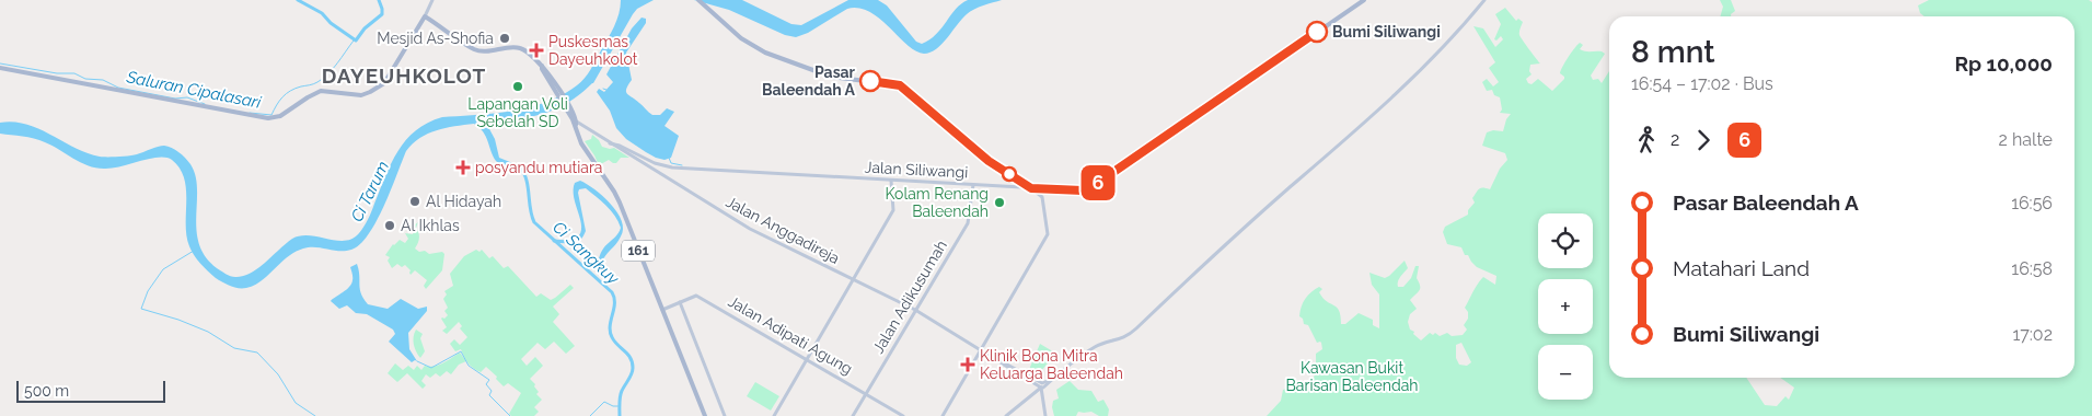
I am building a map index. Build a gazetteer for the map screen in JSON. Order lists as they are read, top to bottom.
{
  "streets": {
    "main road": [
      "Jalan Siliwangi",
      "Jalan Anggadireja",
      "161",
      "Jalan Adikusumah",
      "Jalan Adipati Agung"
    ]
  },
  "crossings": [
    ["Jalan Siliwangi", "Jalan Anggadireja"],
    ["Jalan Siliwangi", "Jalan Adikusumah"],
    ["Jalan Anggadireja", "161"],
    ["Jalan Anggadireja", "Jalan Adikusumah"],
    ["161", "Jalan Adipati Agung"],
    ["Jalan Adikusumah", "Jalan Adipati Agung"]
  ],
  "districts": ["DAYEUHKOLOT"],
  "water": ["Saluran Cipalasari", "Ci Tarum", "Ci Sangkuy"],
  "parks": ["Kawasan Bukit Barisan Baleendah"],
  "places": {
    "other": [
      "Bumi Siliwangi",
      "Mesjid As-Shofia",
      "Pasar Baleendah A",
      "Lapangan Voli Sebelah SD",
      "Al Hidayah",
      "Kolam Renang Baleendah",
      "Al Ikhlas"
    ],
    "health": ["Puskesmas Dayeuhkolot", "posyandu mutiara", "Klinik Bona Mitra Keluarga Baleendah"]
  },
  "lines": ["bus line 6"],
  "scale_bar": "500 m",
  "page": {
    "on_map": "6",
    "heading": ["8 mnt", "16:54 – 17:02 · Bus", "Rp 10,000"],
    "legs": ["2", "6", "2 halte"],
    "list": [
      {
        "name": "Pasar Baleendah A",
        "value": "16:56"
      },
      {
        "name": "Matahari Land",
        "value": "16:58"
      },
      {
        "name": "Bumi Siliwangi",
        "value": "17:02"
      }
    ],
    "map_buttons": ["+", "−"],
    "scale": "500 m"
  }
}
